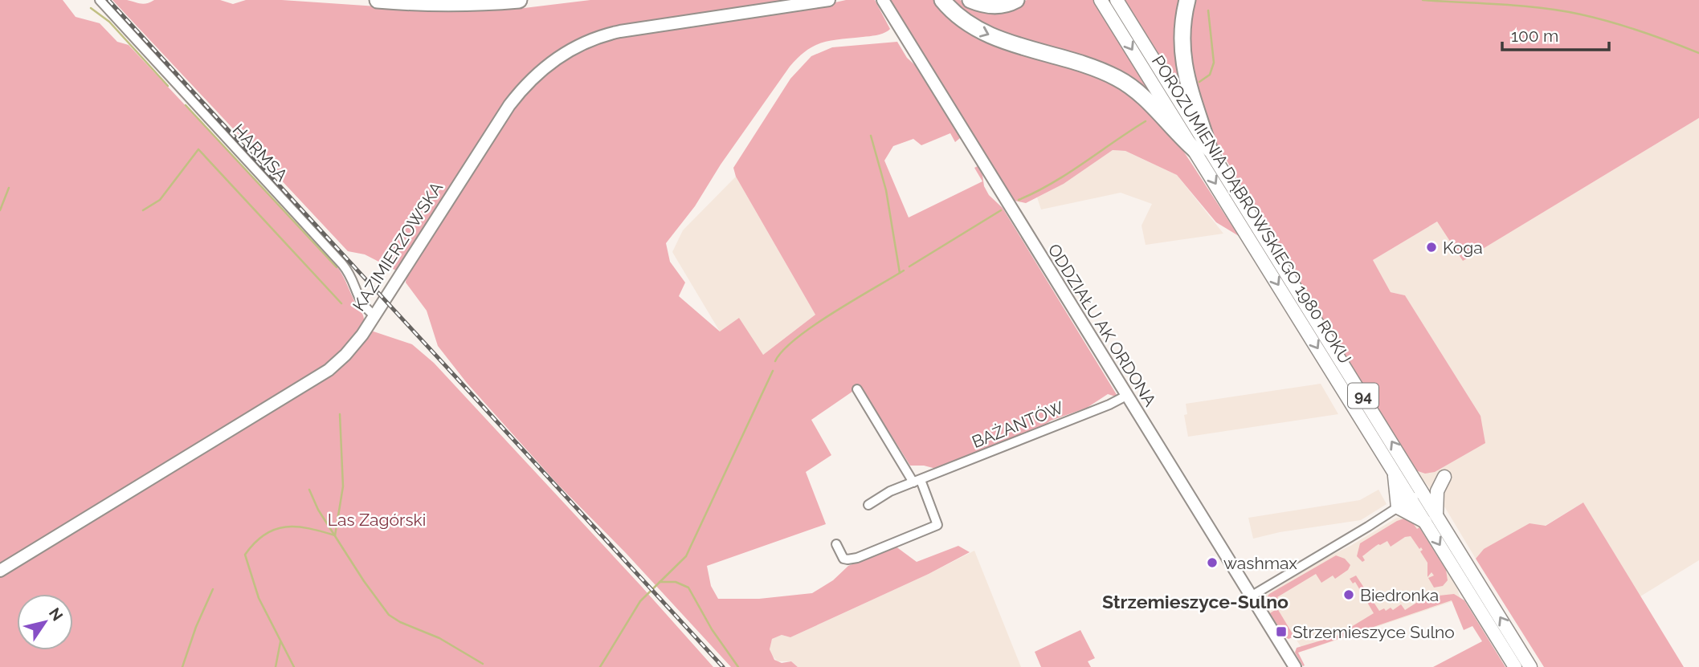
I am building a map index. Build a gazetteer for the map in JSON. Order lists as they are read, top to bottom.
{
  "streets": {
    "main road": ["POROZUMIENIA DĄBROWSKIEGO 1980 ROKU", "94"],
    "street": [
      "HARMSA",
      "KAZIMIERZOWSKA",
      "ODDZIAŁU AK ORDONA",
      "BAŻANTÓW"
    ]
  },
  "crossings": [
    ["HARMSA", "KAZIMIERZOWSKA"],
    ["ODDZIAŁU AK ORDONA", "BAŻANTÓW"]
  ],
  "districts": ["Strzemieszyce-Sulno"],
  "parks": ["Las Zagórski"],
  "places": {
    "other": ["Koga", "washmax", "Biedronka"],
    "transit": ["Strzemieszyce Sulno"]
  },
  "scale_bar": "100 m",
  "north": "top right"
}
